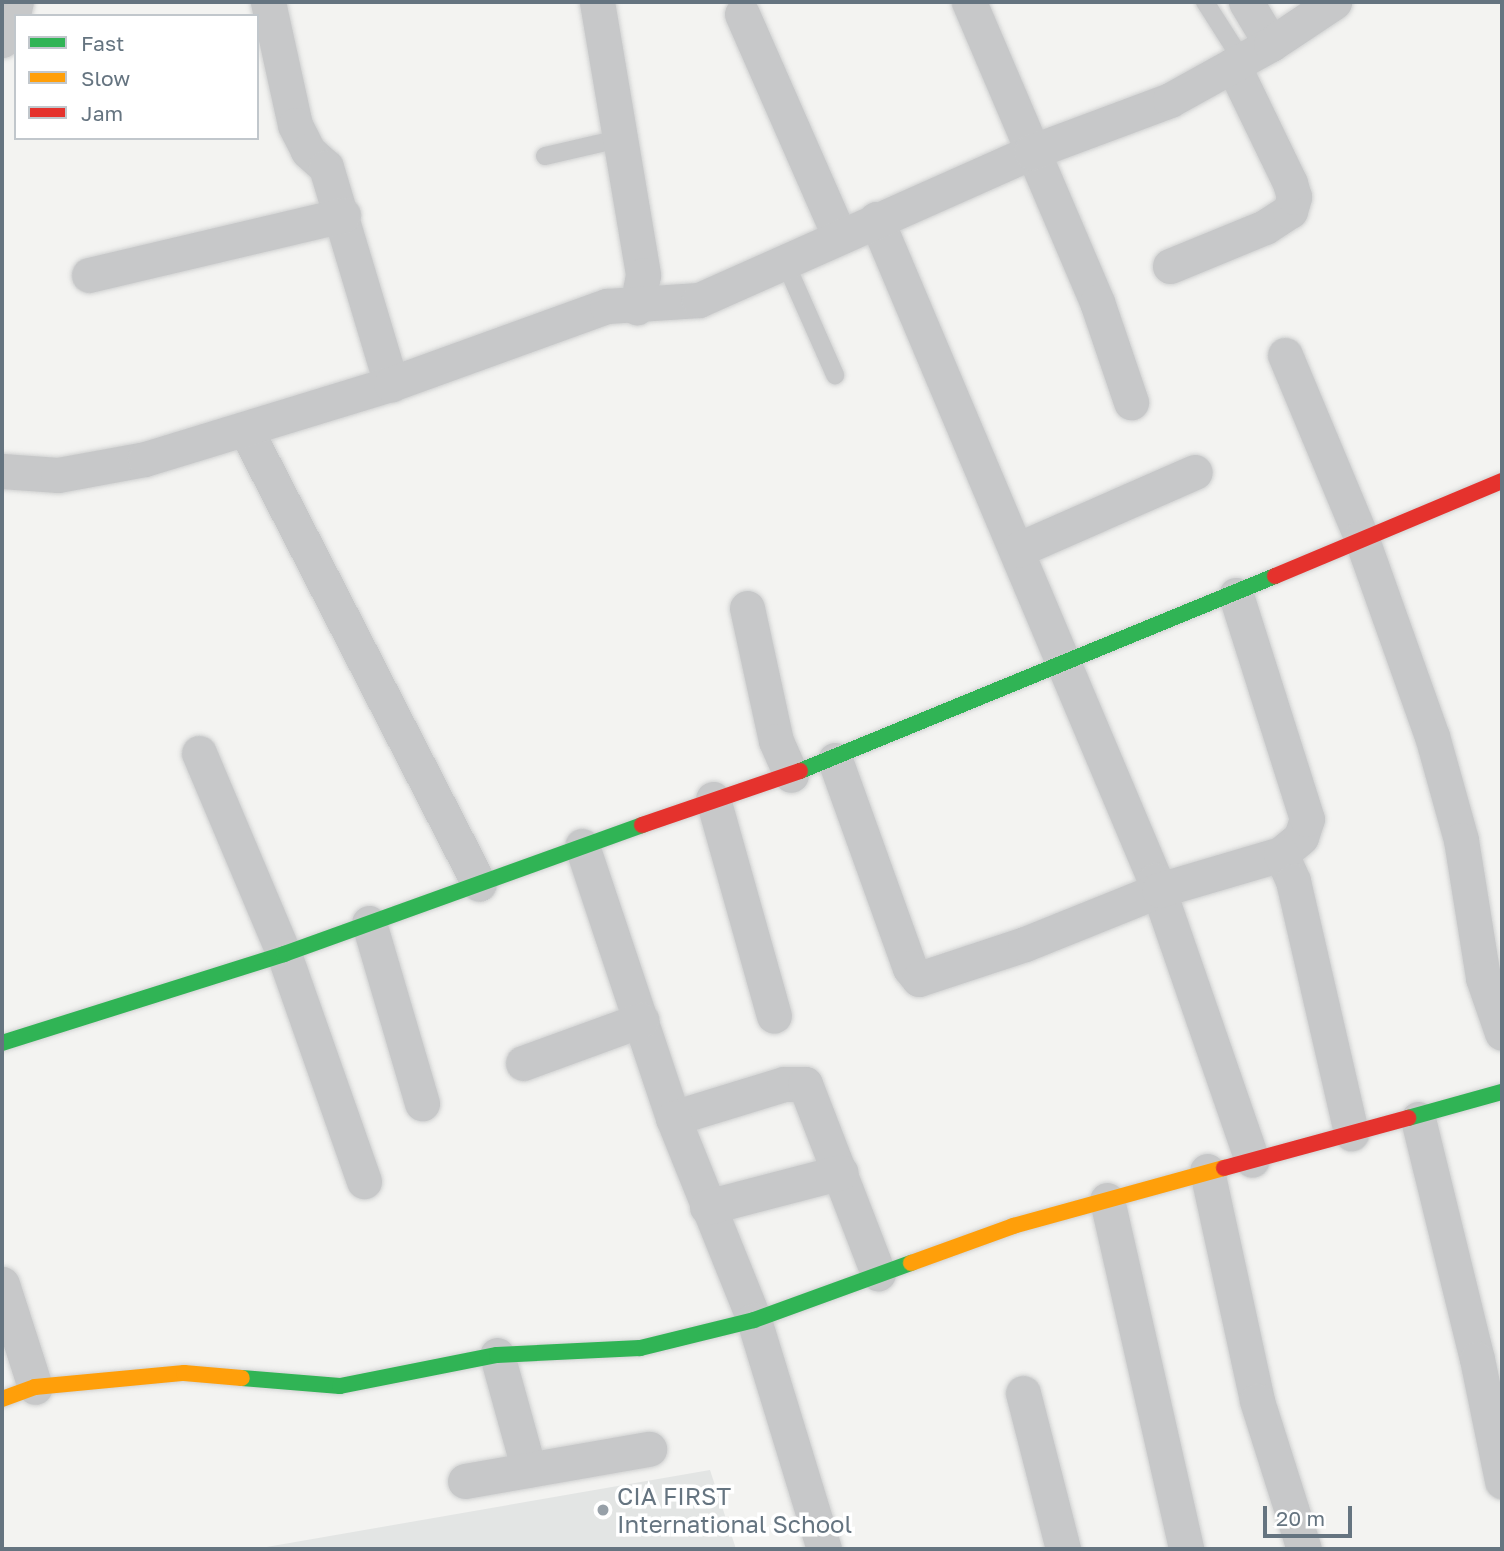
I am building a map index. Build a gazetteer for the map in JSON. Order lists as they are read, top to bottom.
{
  "places": ["CIA FIRST International School"],
  "legend": ["Fast", "Slow", "Jam"],
  "scale_bar": "20 m"
}
